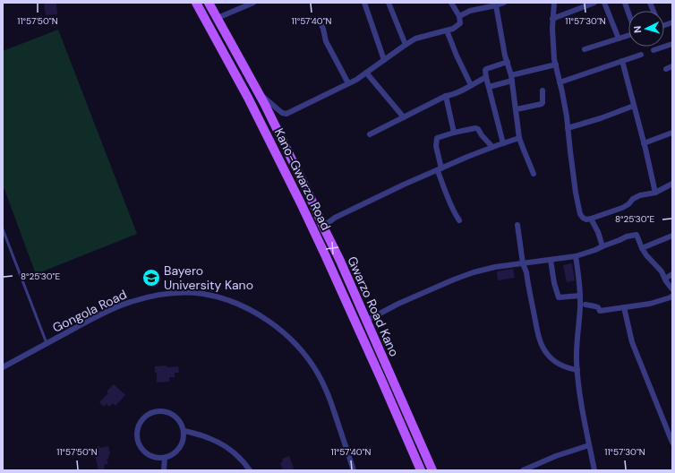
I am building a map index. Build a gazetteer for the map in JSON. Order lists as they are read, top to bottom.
{
  "streets": {
    "main road": ["Kano-Gwarzo Road", "Gwarzo Road Kano"],
    "street": ["Gongola Road"]
  },
  "places": {
    "school or university": ["Bayero University Kano"]
  },
  "north": "left",
  "coordinates": [
    "11°57'50\"N",
    "11°57'40\"N",
    "11°57'30\"N",
    "8°25'30\"E"
  ]
}
